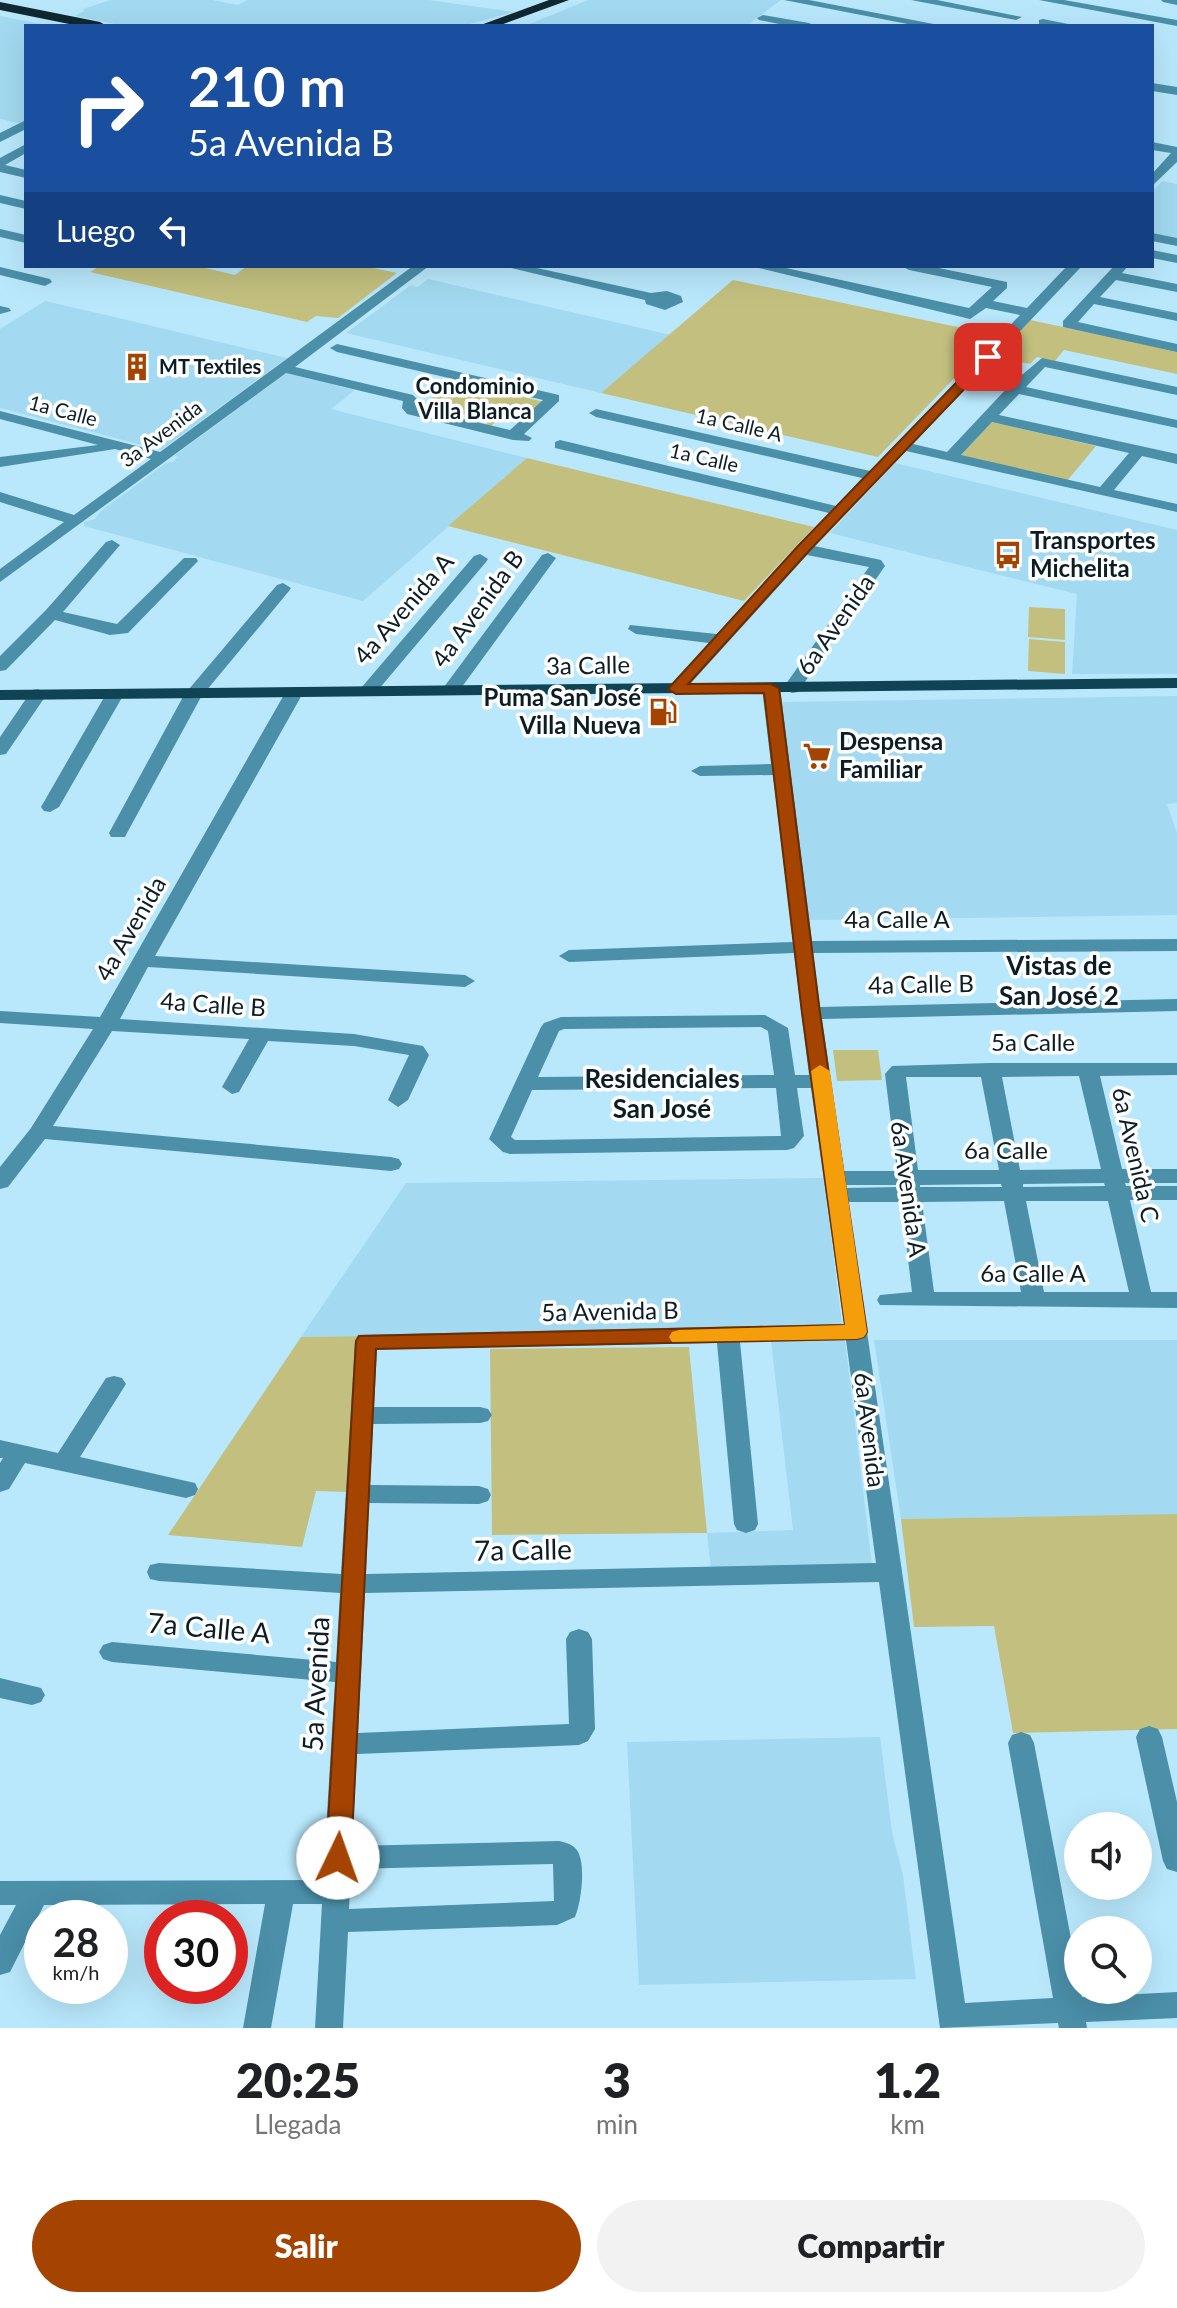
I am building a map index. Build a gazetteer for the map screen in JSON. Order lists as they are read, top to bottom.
{
  "streets": {
    "main road": ["3a Calle"],
    "street": [
      "1a Calle",
      "1a Calle A",
      "3a Avenida",
      "4a Avenida A",
      "4a Avenida B",
      "6a Avenida",
      "4a Calle A",
      "4a Avenida",
      "4a Calle B",
      "5a Calle",
      "6a Calle",
      "6a Avenida C",
      "6a Avenida A",
      "6a Calle A",
      "5a Avenida B",
      "7a Calle",
      "7a Calle A",
      "5a Avenida"
    ]
  },
  "crossings": [
    ["1a Calle", "3a Avenida"],
    ["4a Avenida A", "3a Calle"],
    ["4a Avenida B", "3a Calle"],
    ["6a Avenida", "3a Calle"],
    ["6a Avenida", "4a Calle A"],
    ["6a Avenida", "4a Calle B"],
    ["6a Avenida", "6a Calle"],
    ["6a Avenida", "5a Avenida B"],
    ["6a Avenida", "7a Calle"],
    ["3a Calle", "4a Avenida"],
    ["4a Avenida", "4a Calle B"],
    ["5a Calle", "6a Avenida C"],
    ["5a Calle", "6a Avenida A"],
    ["6a Calle", "6a Avenida C"],
    ["6a Calle", "6a Avenida A"],
    ["6a Avenida C", "6a Calle A"],
    ["6a Avenida A", "6a Calle A"],
    ["5a Avenida B", "5a Avenida"],
    ["7a Calle", "5a Avenida"],
    ["7a Calle A", "5a Avenida"]
  ],
  "districts": ["Condominio Villa Blanca", "Vistas de San José 2", "Residenciales San José"],
  "places": {
    "building": ["MT Textiles"],
    "bus stop": ["Transportes Michelita"],
    "fuel station": ["Puma San José Villa Nueva"],
    "supermarket": ["Despensa Familiar"]
  },
  "page": {
    "turn": ["210 m", "5a Avenida B"],
    "then": "Luego",
    "speed": "28 km/h",
    "limit": "30",
    "eta": [
      "20:25",
      "Llegada",
      "3",
      "min",
      "1.2",
      "km"
    ],
    "buttons": ["Salir", "Compartir"]
  }
}
